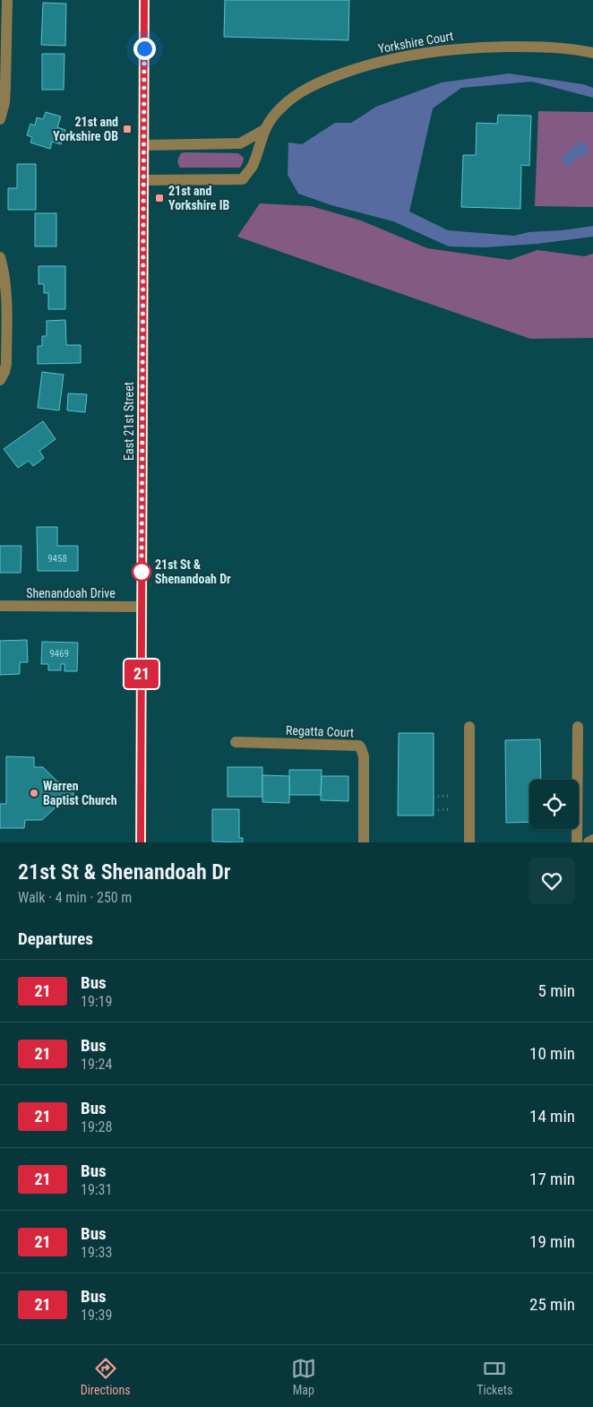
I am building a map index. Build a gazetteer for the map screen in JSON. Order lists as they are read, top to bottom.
{
  "streets": {
    "main road": ["East 21st Street"],
    "street": ["Yorkshire Court", "Shenandoah Drive", "Regatta Court"]
  },
  "crossings": [
    ["Yorkshire Court", "East 21st Street"],
    ["East 21st Street", "Shenandoah Drive"]
  ],
  "places": {
    "transit": ["21st and Yorkshire OB", "21st and Yorkshire IB"],
    "other": ["21st St & Shenandoah Dr", "Warren Baptist Church"]
  },
  "lines": ["bus line 21"],
  "house_numbers": ["9458", "9469"],
  "page": {
    "on_map": "21",
    "heading": [
      ["21st St & Shenandoah Dr", "Walk · 4 min · 250 m"],
      "Departures"
    ],
    "list": [
      {
        "mark": "21",
        "name": "Bus",
        "note": "19:19",
        "value": "5 min"
      },
      {
        "mark": "21",
        "name": "Bus",
        "note": "19:24",
        "value": "10 min"
      },
      {
        "mark": "21",
        "name": "Bus",
        "note": "19:28",
        "value": "14 min"
      },
      {
        "mark": "21",
        "name": "Bus",
        "note": "19:31",
        "value": "17 min"
      },
      {
        "mark": "21",
        "name": "Bus",
        "note": "19:33",
        "value": "19 min"
      },
      {
        "mark": "21",
        "name": "Bus",
        "note": "19:39",
        "value": "25 min"
      }
    ],
    "tabs": ["Directions", "Map", "Tickets"]
  }
}
